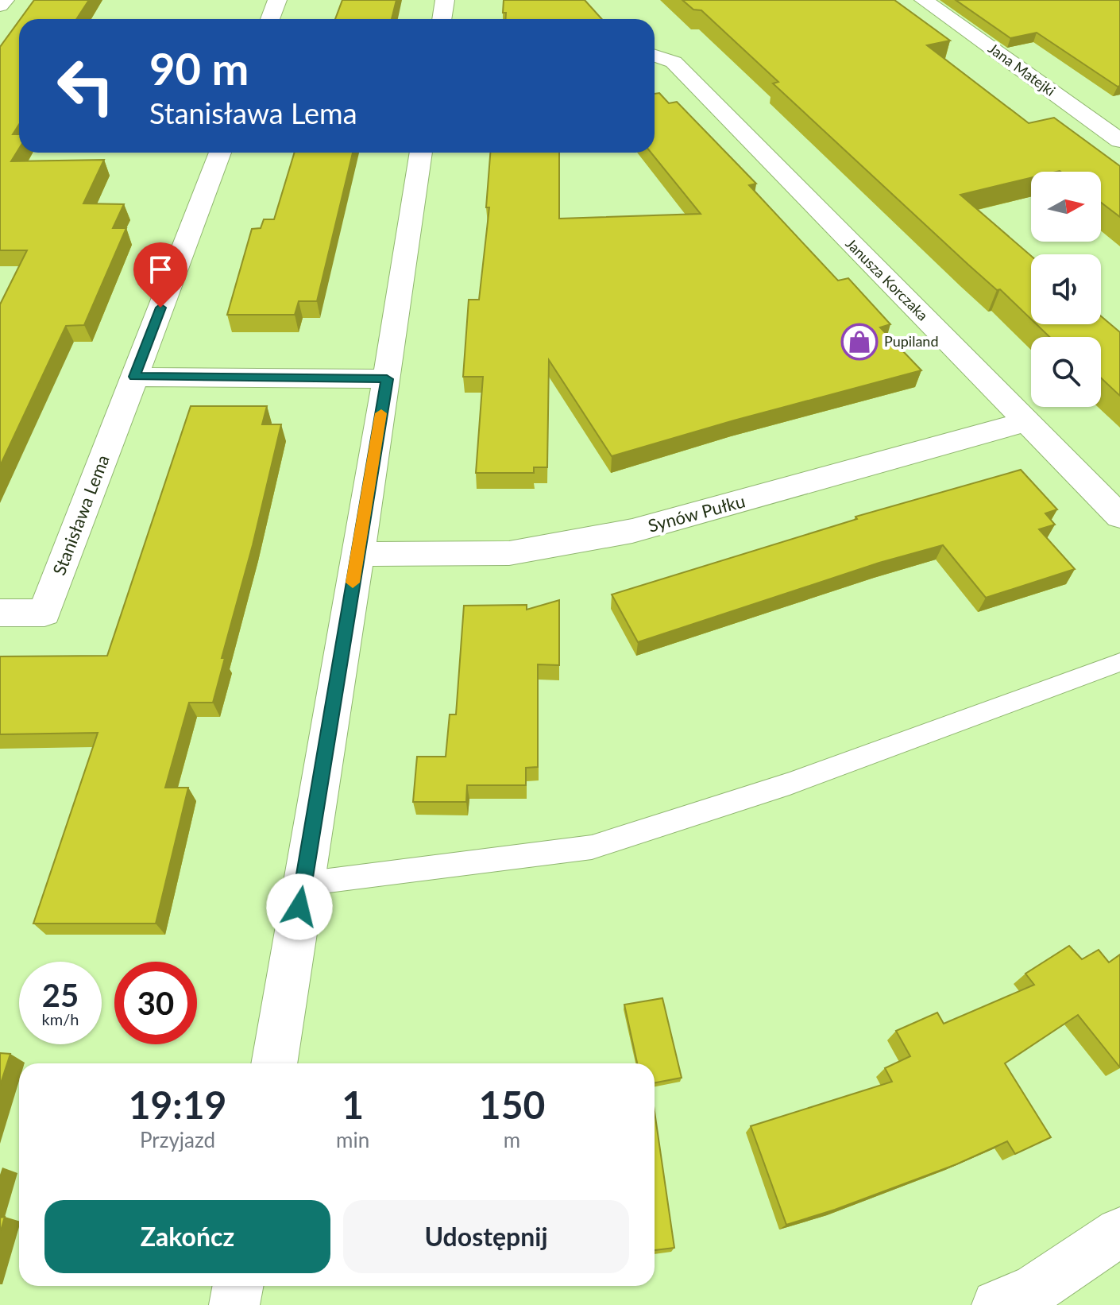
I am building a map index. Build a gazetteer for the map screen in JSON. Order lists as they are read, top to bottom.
{
  "streets": {
    "street": [
      "Jana Matejki",
      "Janusza Korczaka",
      "Synów Pułku",
      "Stanisława Lema"
    ]
  },
  "crossings": [
    ["Janusza Korczaka", "Synów Pułku"]
  ],
  "places": {
    "shop": ["Pupiland"]
  },
  "north": "right",
  "page": {
    "turn": ["90 m", "Stanisława Lema"],
    "speed": "25 km/h",
    "limit": "30",
    "eta": [
      "19:19",
      "Przyjazd",
      "1",
      "min",
      "150",
      "m"
    ],
    "buttons": ["Zakończ", "Udostępnij"]
  }
}
